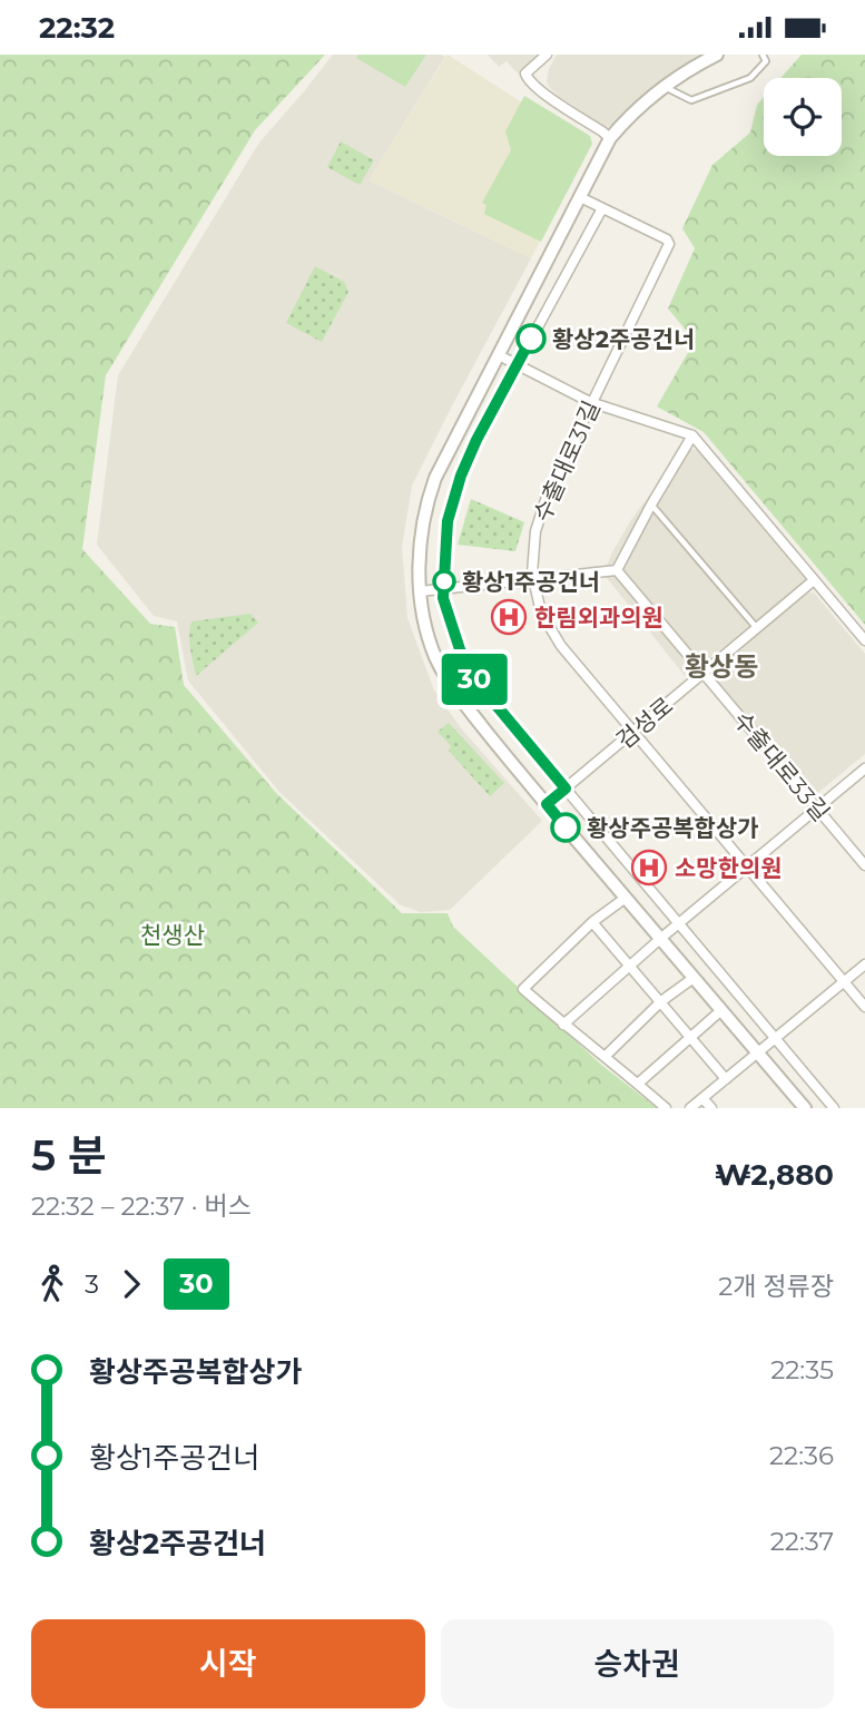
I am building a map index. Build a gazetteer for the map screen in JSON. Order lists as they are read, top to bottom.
{
  "streets": {
    "street": ["수출대로31길", "검성로", "수출대로33길"]
  },
  "crossings": [
    ["수출대로31길", "검성로"],
    ["검성로", "수출대로33길"]
  ],
  "districts": ["황상동"],
  "parks": ["천생산"],
  "places": {
    "other": ["황상2주공건너", "황상1주공건너", "황상주공복합상가"],
    "hospital": ["한림외과의원", "소망한의원"]
  },
  "lines": ["bus line 30"],
  "page": {
    "status": "22:32",
    "on_map": "30",
    "heading": ["5 분", "22:32 – 22:37 · 버스", "₩2,880"],
    "legs": ["3", "30", "2개 정류장"],
    "list": [
      {
        "name": "황상주공복합상가",
        "value": "22:35"
      },
      {
        "name": "황상1주공건너",
        "value": "22:36"
      },
      {
        "name": "황상2주공건너",
        "value": "22:37"
      }
    ],
    "buttons": ["시작", "승차권"]
  }
}
